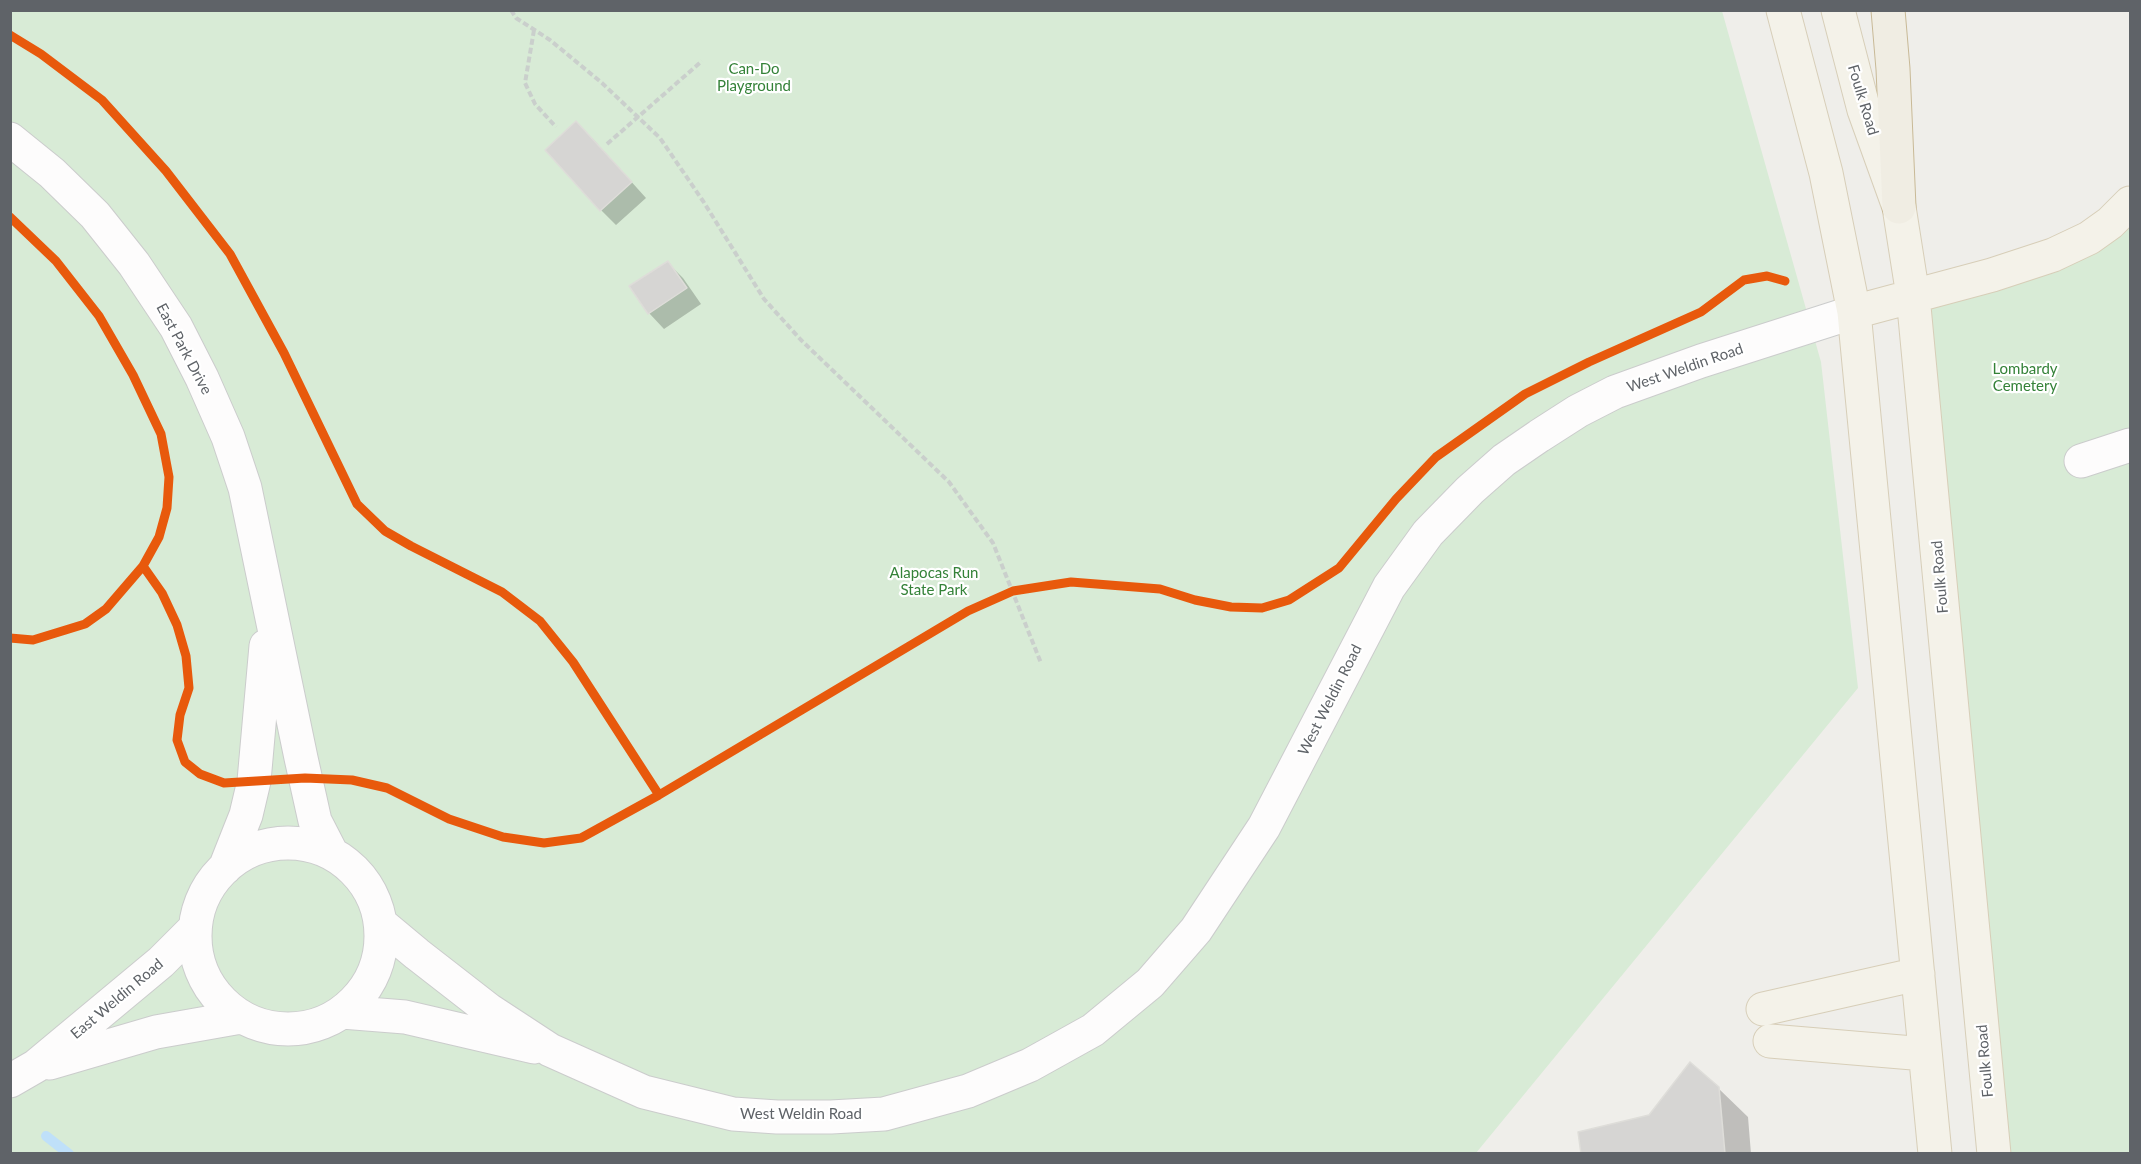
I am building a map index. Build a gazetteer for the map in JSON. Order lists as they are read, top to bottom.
{
  "streets": {
    "main road": ["Foulk Road", "West Weldin Road"],
    "street": ["East Park Drive", "East Weldin Road"]
  },
  "crossings": [
    ["Foulk Road", "West Weldin Road"],
    ["East Park Drive", "West Weldin Road"],
    ["East Park Drive", "East Weldin Road"],
    ["West Weldin Road", "East Weldin Road"]
  ],
  "parks": ["Can-Do Playground", "Lombardy Cemetery", "Alapocas Run State Park"]
}
